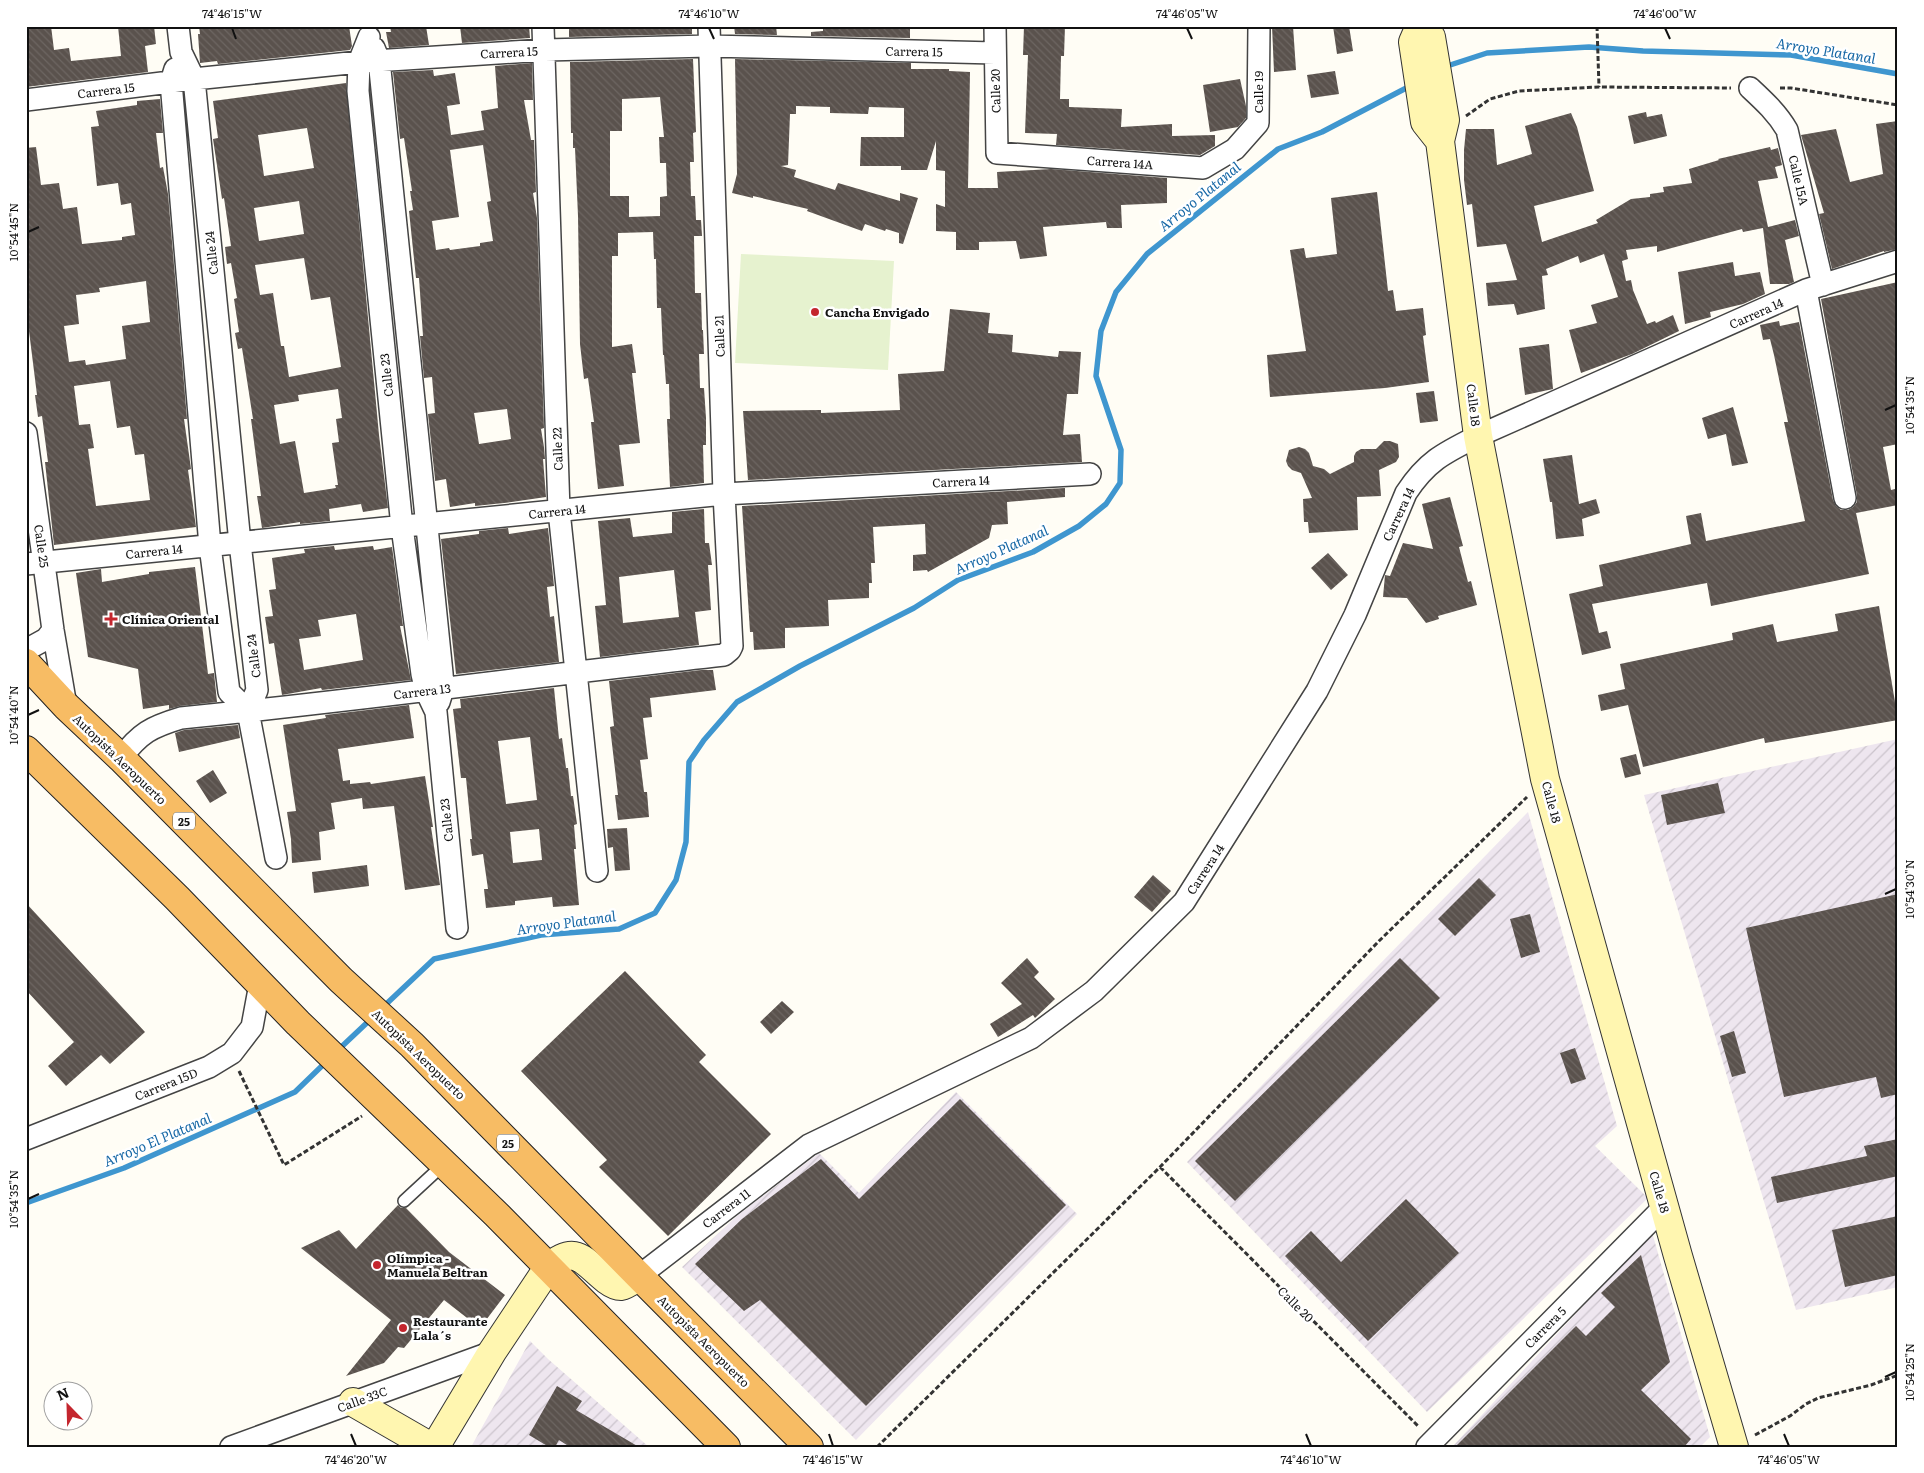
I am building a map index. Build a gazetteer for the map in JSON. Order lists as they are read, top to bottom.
{
  "streets": {
    "highway": ["Autopista Aeropuerto", "25"],
    "main road": ["Calle 18", "Carrera 11"],
    "street": [
      "Carrera 15",
      "Calle 20",
      "Calle 19",
      "Carrera 14A",
      "Calle 15A",
      "Calle 24",
      "Carrera 14",
      "Calle 21",
      "Calle 23",
      "Calle 22",
      "Calle 25",
      "Carrera 13",
      "Carrera 15D",
      "Carrera 5",
      "Calle 33C"
    ]
  },
  "crossings": [
    ["Carrera 15", "Calle 20"],
    ["Carrera 15", "Calle 24"],
    ["Carrera 15", "Calle 21"],
    ["Carrera 15", "Calle 23"],
    ["Carrera 15", "Calle 22"],
    ["Calle 20", "Carrera 14A"],
    ["Calle 20", "Carrera 5"],
    ["Calle 19", "Carrera 14A"],
    ["Calle 15A", "Carrera 14"],
    ["Calle 24", "Carrera 14"],
    ["Calle 24", "Carrera 13"],
    ["Carrera 14", "Calle 21"],
    ["Carrera 14", "Calle 23"],
    ["Carrera 14", "Calle 18"],
    ["Carrera 14", "Calle 22"],
    ["Carrera 14", "Calle 25"],
    ["Carrera 14", "Carrera 11"],
    ["Calle 21", "Carrera 13"],
    ["Calle 23", "Carrera 13"],
    ["Calle 18", "Carrera 5"],
    ["Calle 22", "Carrera 13"],
    ["Calle 25", "Autopista Aeropuerto"],
    ["Carrera 13", "Autopista Aeropuerto"],
    ["Autopista Aeropuerto", "Carrera 11"],
    ["Carrera 11", "Calle 33C"]
  ],
  "water": ["Arroyo Platanal", "Arroyo El Platanal"],
  "places": {
    "other": ["Cancha Envigado", "Olímpica - Manuela Beltran", "Restaurante Lala´s"],
    "health": ["Clínica Oriental"]
  },
  "north": "top left",
  "coordinates": [
    "74°46'15\"W",
    "74°46'10\"W",
    "74°46'05\"W",
    "74°46'00\"W",
    "10°54'45\"N",
    "10°54'35\"N",
    "10°54'40\"N",
    "10°54'30\"N",
    "10°54'25\"N",
    "74°46'20\"W"
  ]
}
